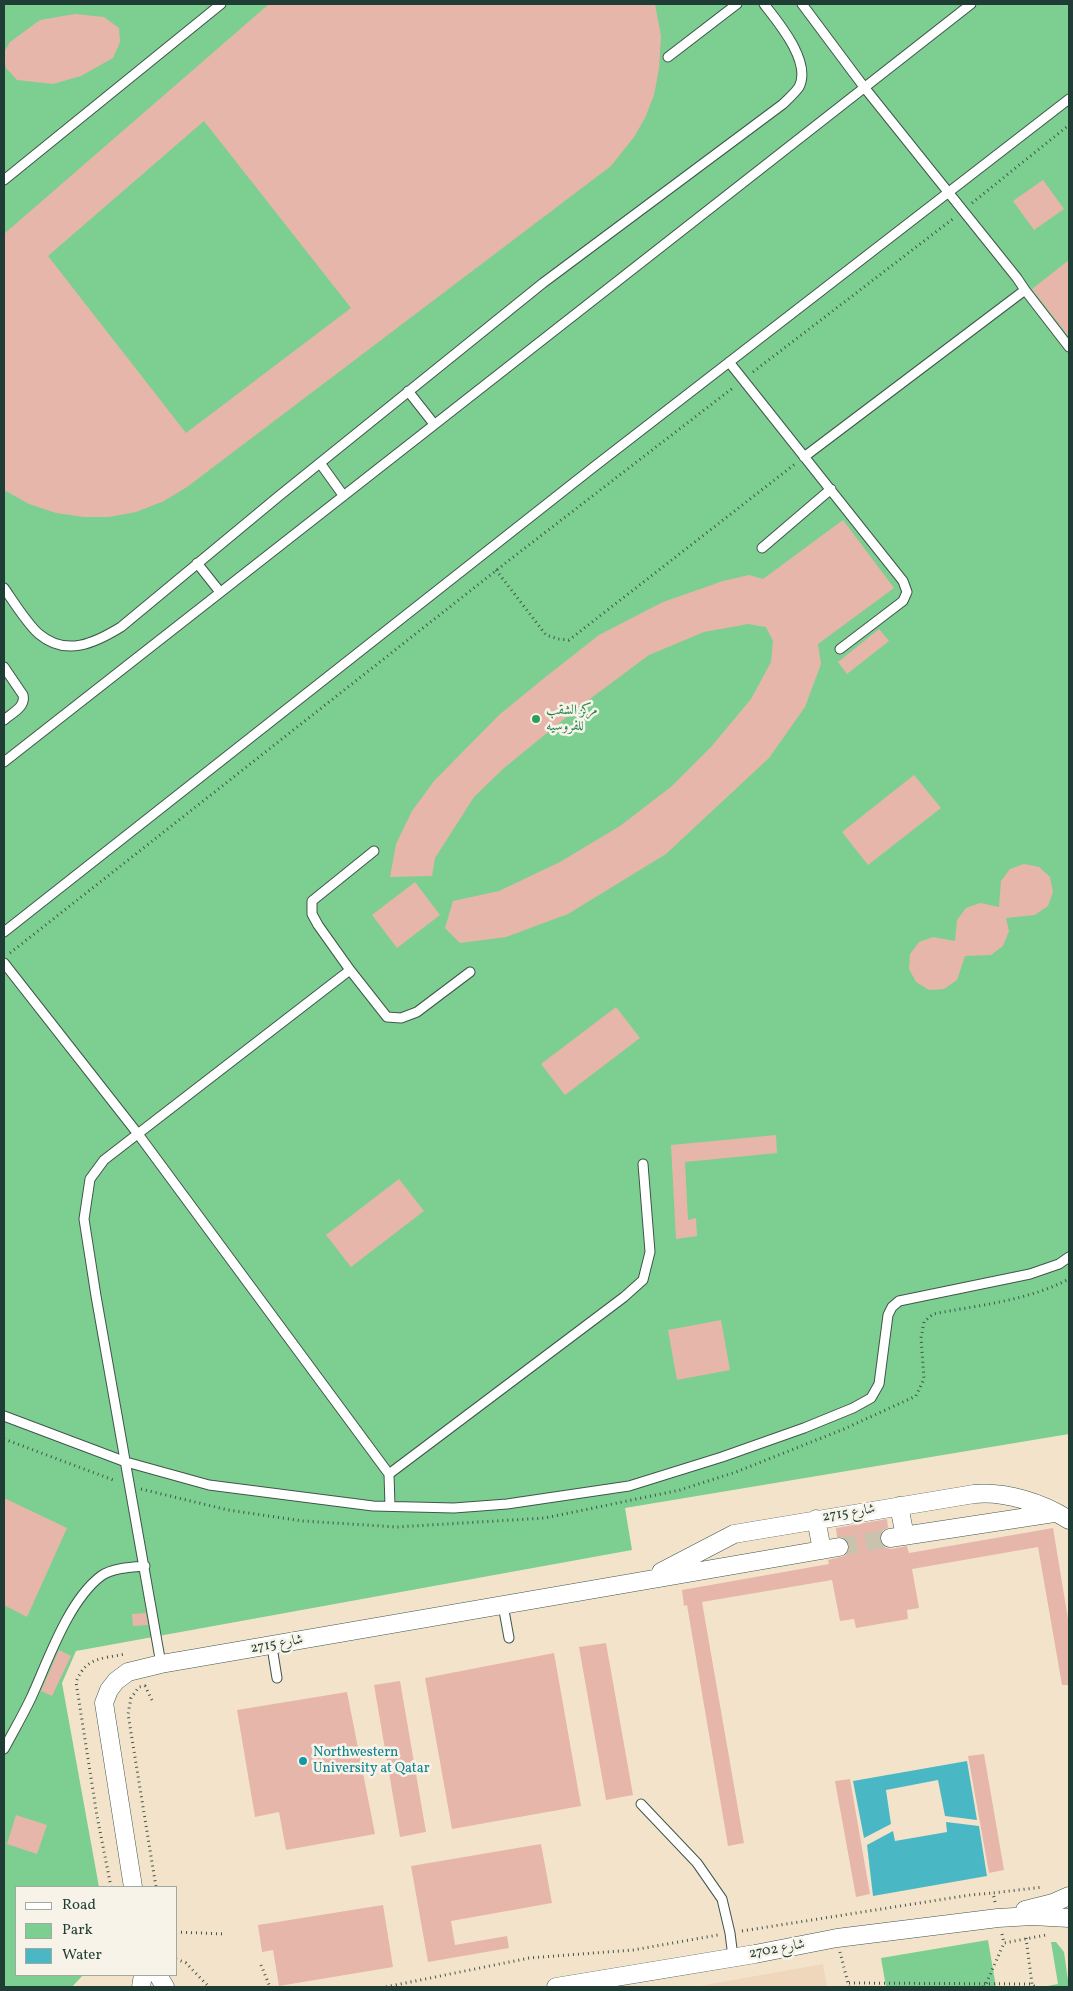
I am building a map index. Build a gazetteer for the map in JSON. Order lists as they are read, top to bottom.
{
  "streets": {
    "street": ["شارع 2715", "شارع 2702"]
  },
  "places": ["مركز الشقب للفروسيه", "Northwestern University at Qatar"],
  "legend": ["Road", "Park", "Water"]
}
